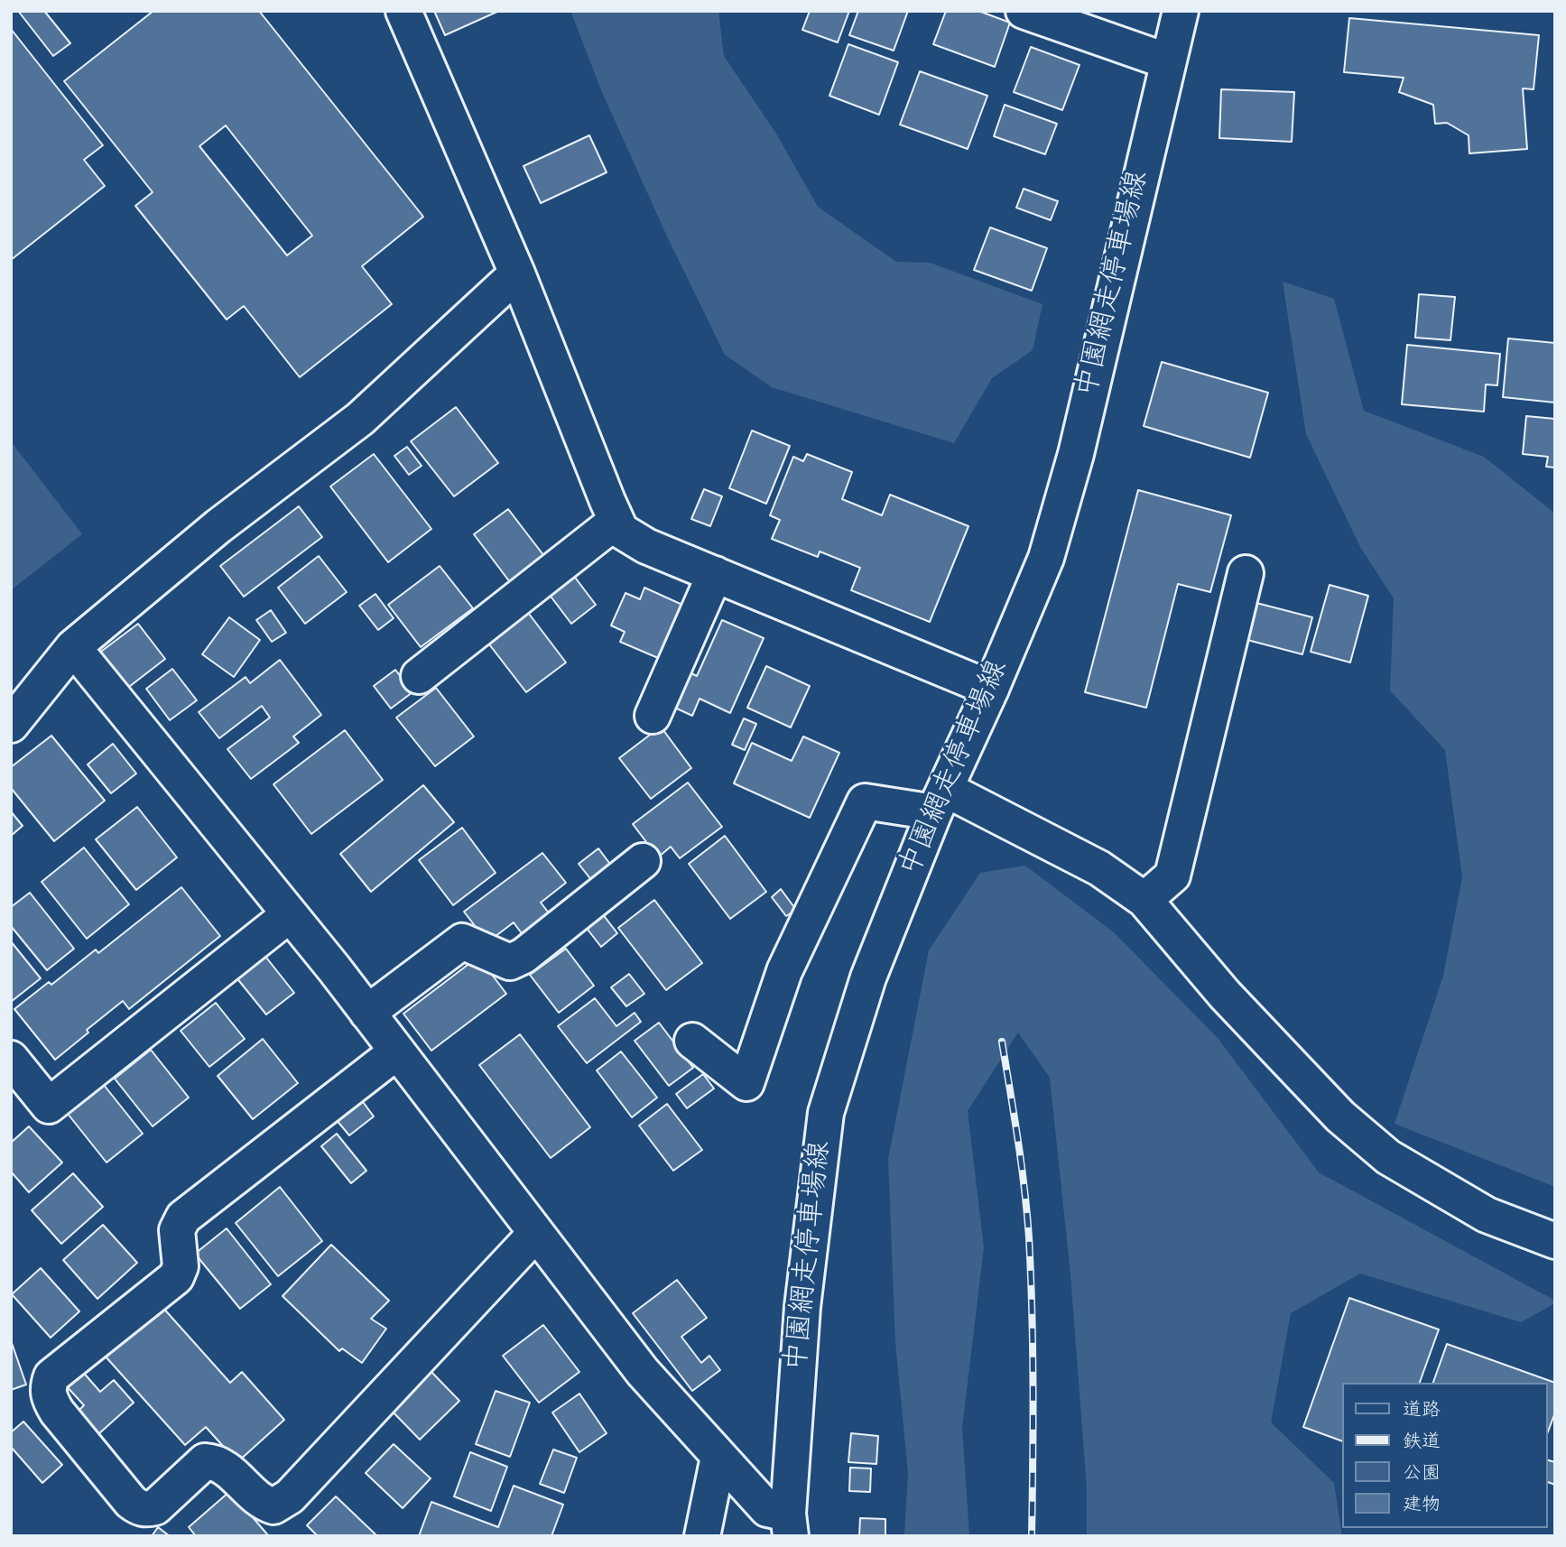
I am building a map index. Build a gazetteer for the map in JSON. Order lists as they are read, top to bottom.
{
  "streets": {
    "street": ["中園網走停車場線"]
  },
  "legend": [
    "道路",
    "鉄道",
    "公園",
    "建物"
  ]
}
